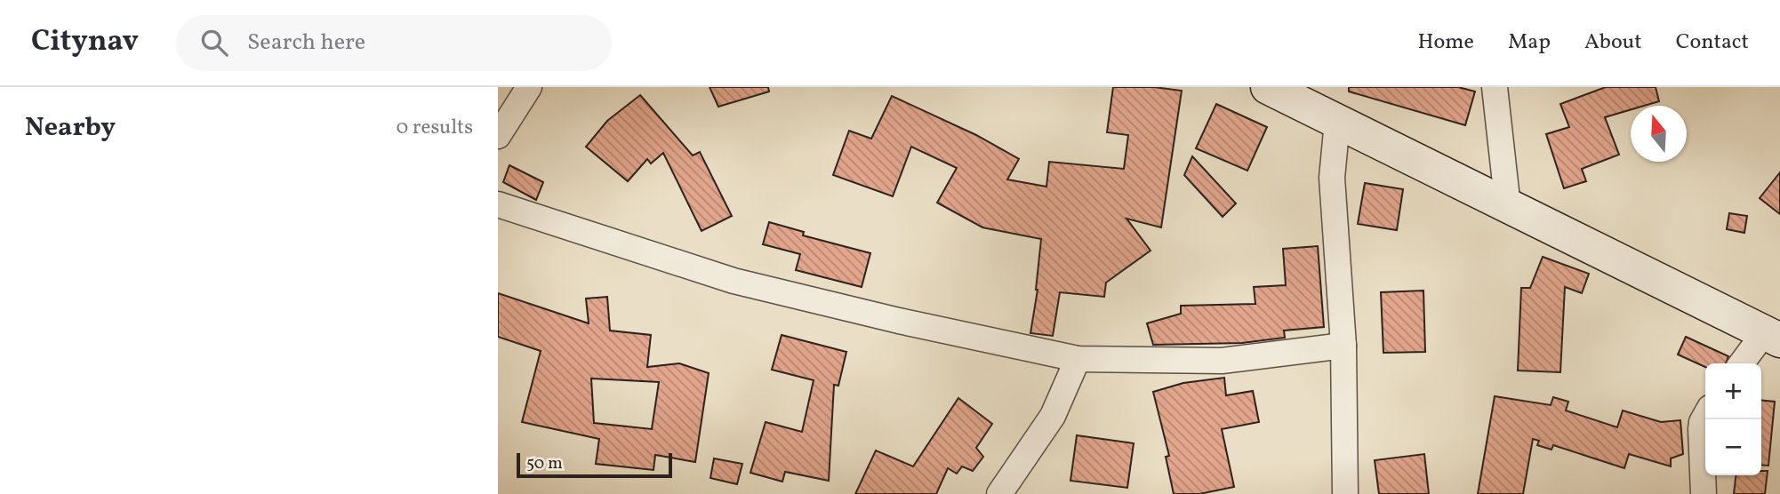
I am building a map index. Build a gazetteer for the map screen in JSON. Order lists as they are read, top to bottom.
{
  "scale_bar": "50 m",
  "north": "top",
  "page": {
    "header": "Citynav",
    "search": "Search here",
    "nav": [
      "Home",
      "Map",
      "About",
      "Contact"
    ],
    "heading": ["Nearby", "0 results"],
    "map_buttons": ["+", "−"],
    "scale": "50 m"
  }
}
